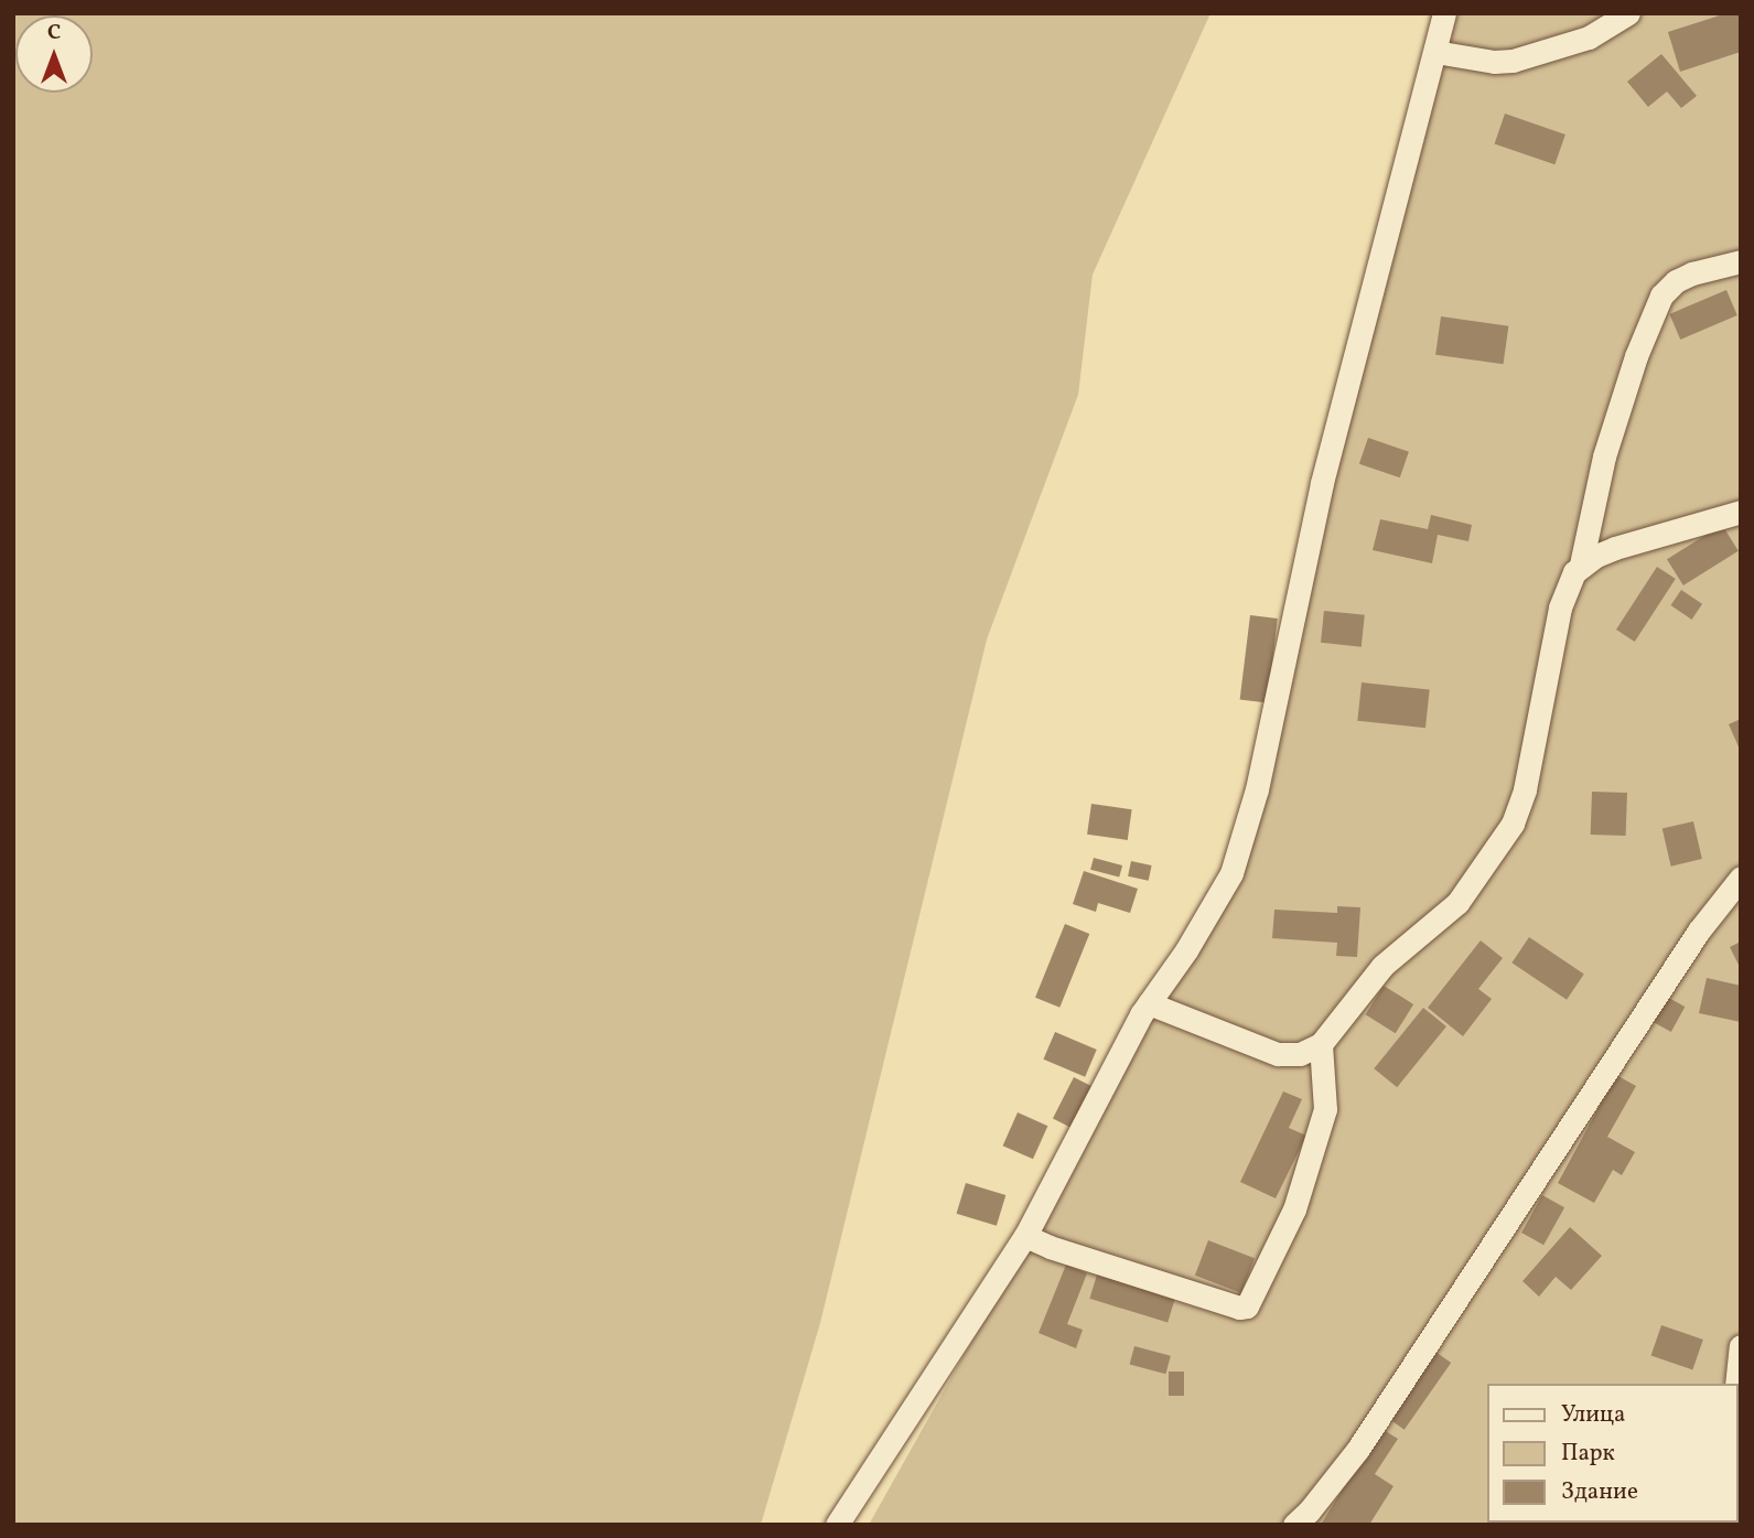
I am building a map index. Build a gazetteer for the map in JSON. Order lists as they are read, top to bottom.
{
  "legend": ["Улица", "Парк", "Здание"],
  "north": "top"
}
